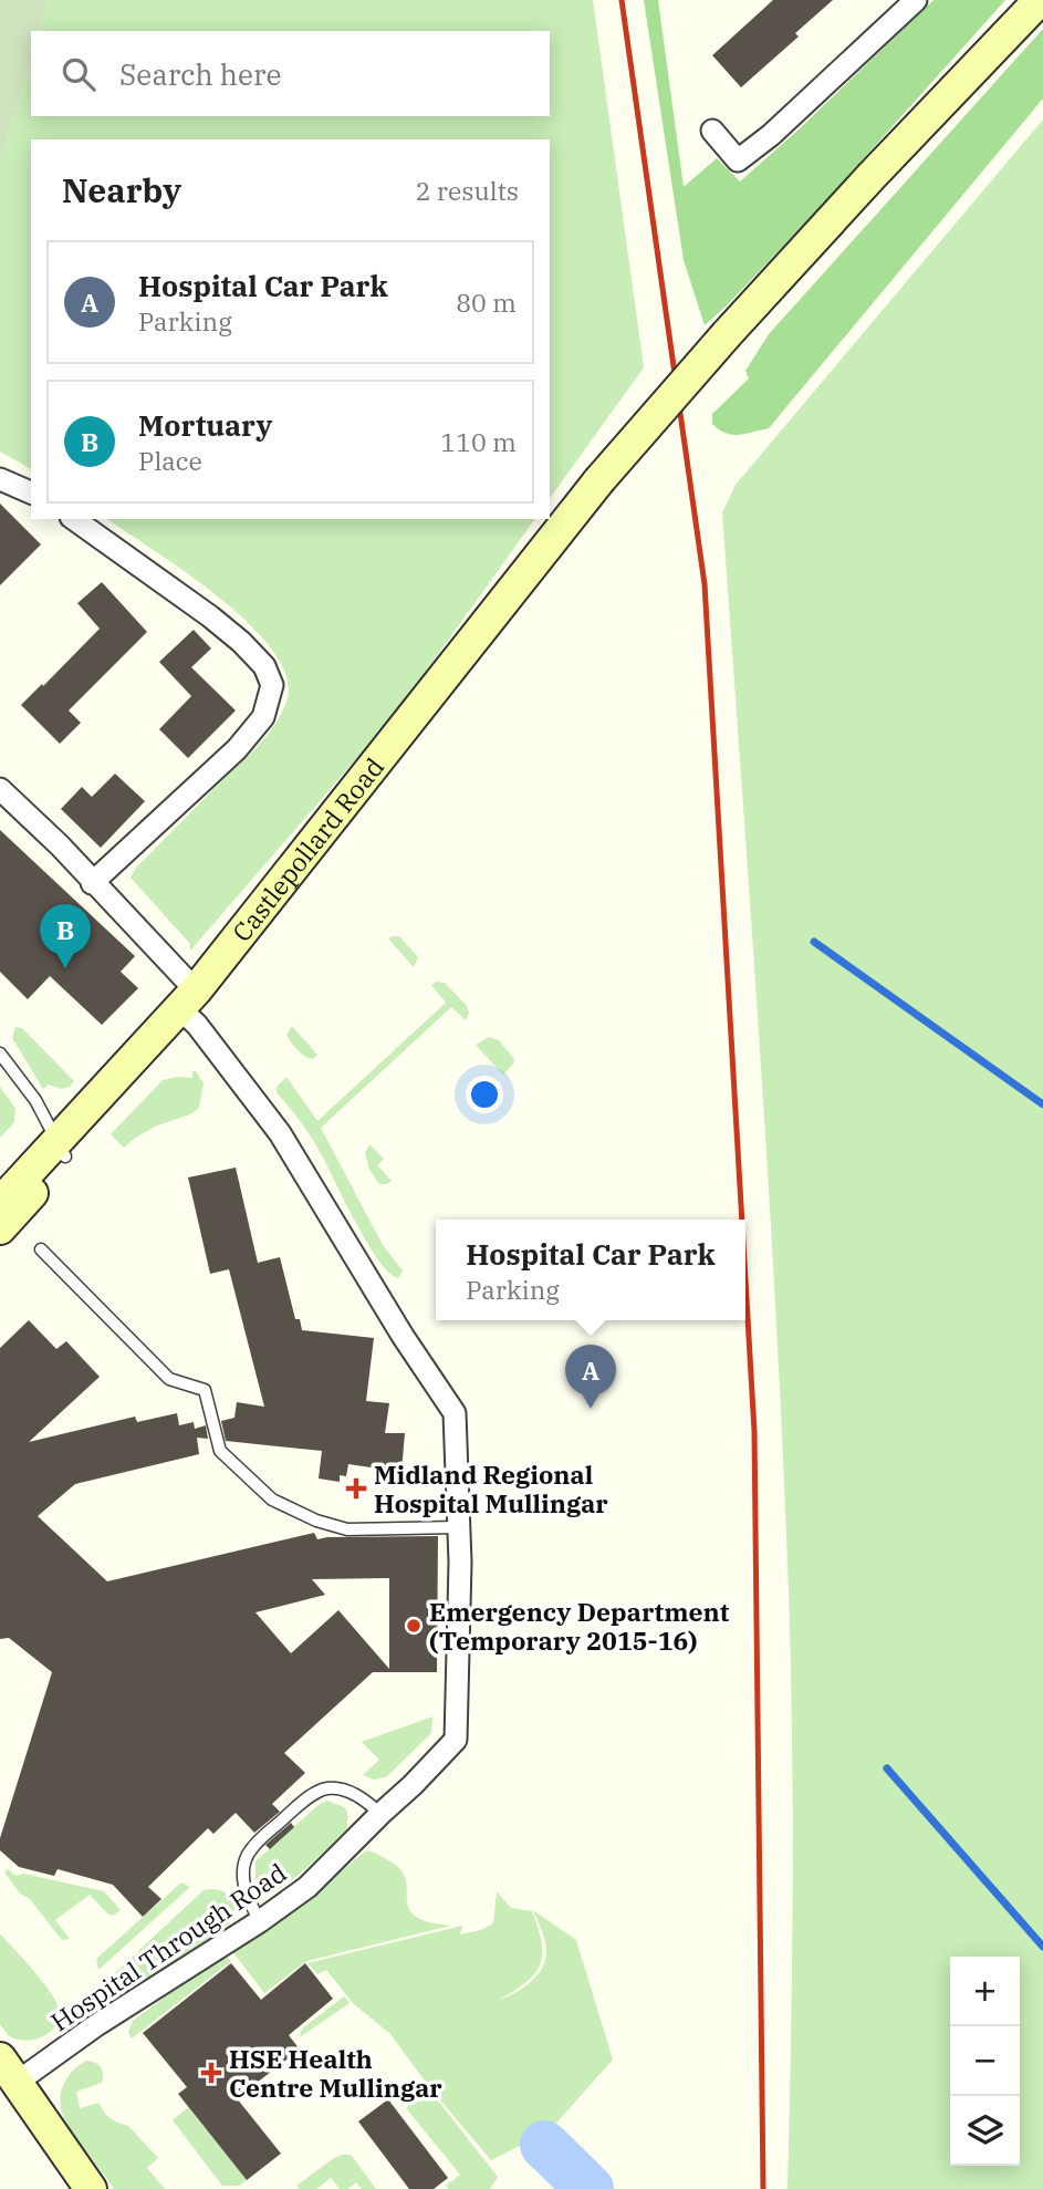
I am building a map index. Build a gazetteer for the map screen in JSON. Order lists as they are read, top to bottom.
{
  "streets": {
    "main road": ["Castlepollard Road"],
    "street": ["Hospital Through Road"]
  },
  "crossings": [
    ["Castlepollard Road", "Hospital Through Road"]
  ],
  "places": {
    "health": ["Midland Regional Hospital Mullingar", "HSE Health Centre Mullingar"],
    "other": ["Emergency Department (Temporary 2015-16)"]
  },
  "page": {
    "search": "Search here",
    "heading": ["Nearby", "2 results"],
    "list": [
      {
        "mark": "A",
        "name": "Hospital Car Park",
        "note": "Parking",
        "value": "80 m"
      },
      {
        "mark": "B",
        "name": "Mortuary",
        "note": "Place",
        "value": "110 m"
      }
    ],
    "pins": ["B", "A"],
    "popup": ["Hospital Car Park", "Parking"],
    "map_buttons": ["+", "−"]
  }
}
